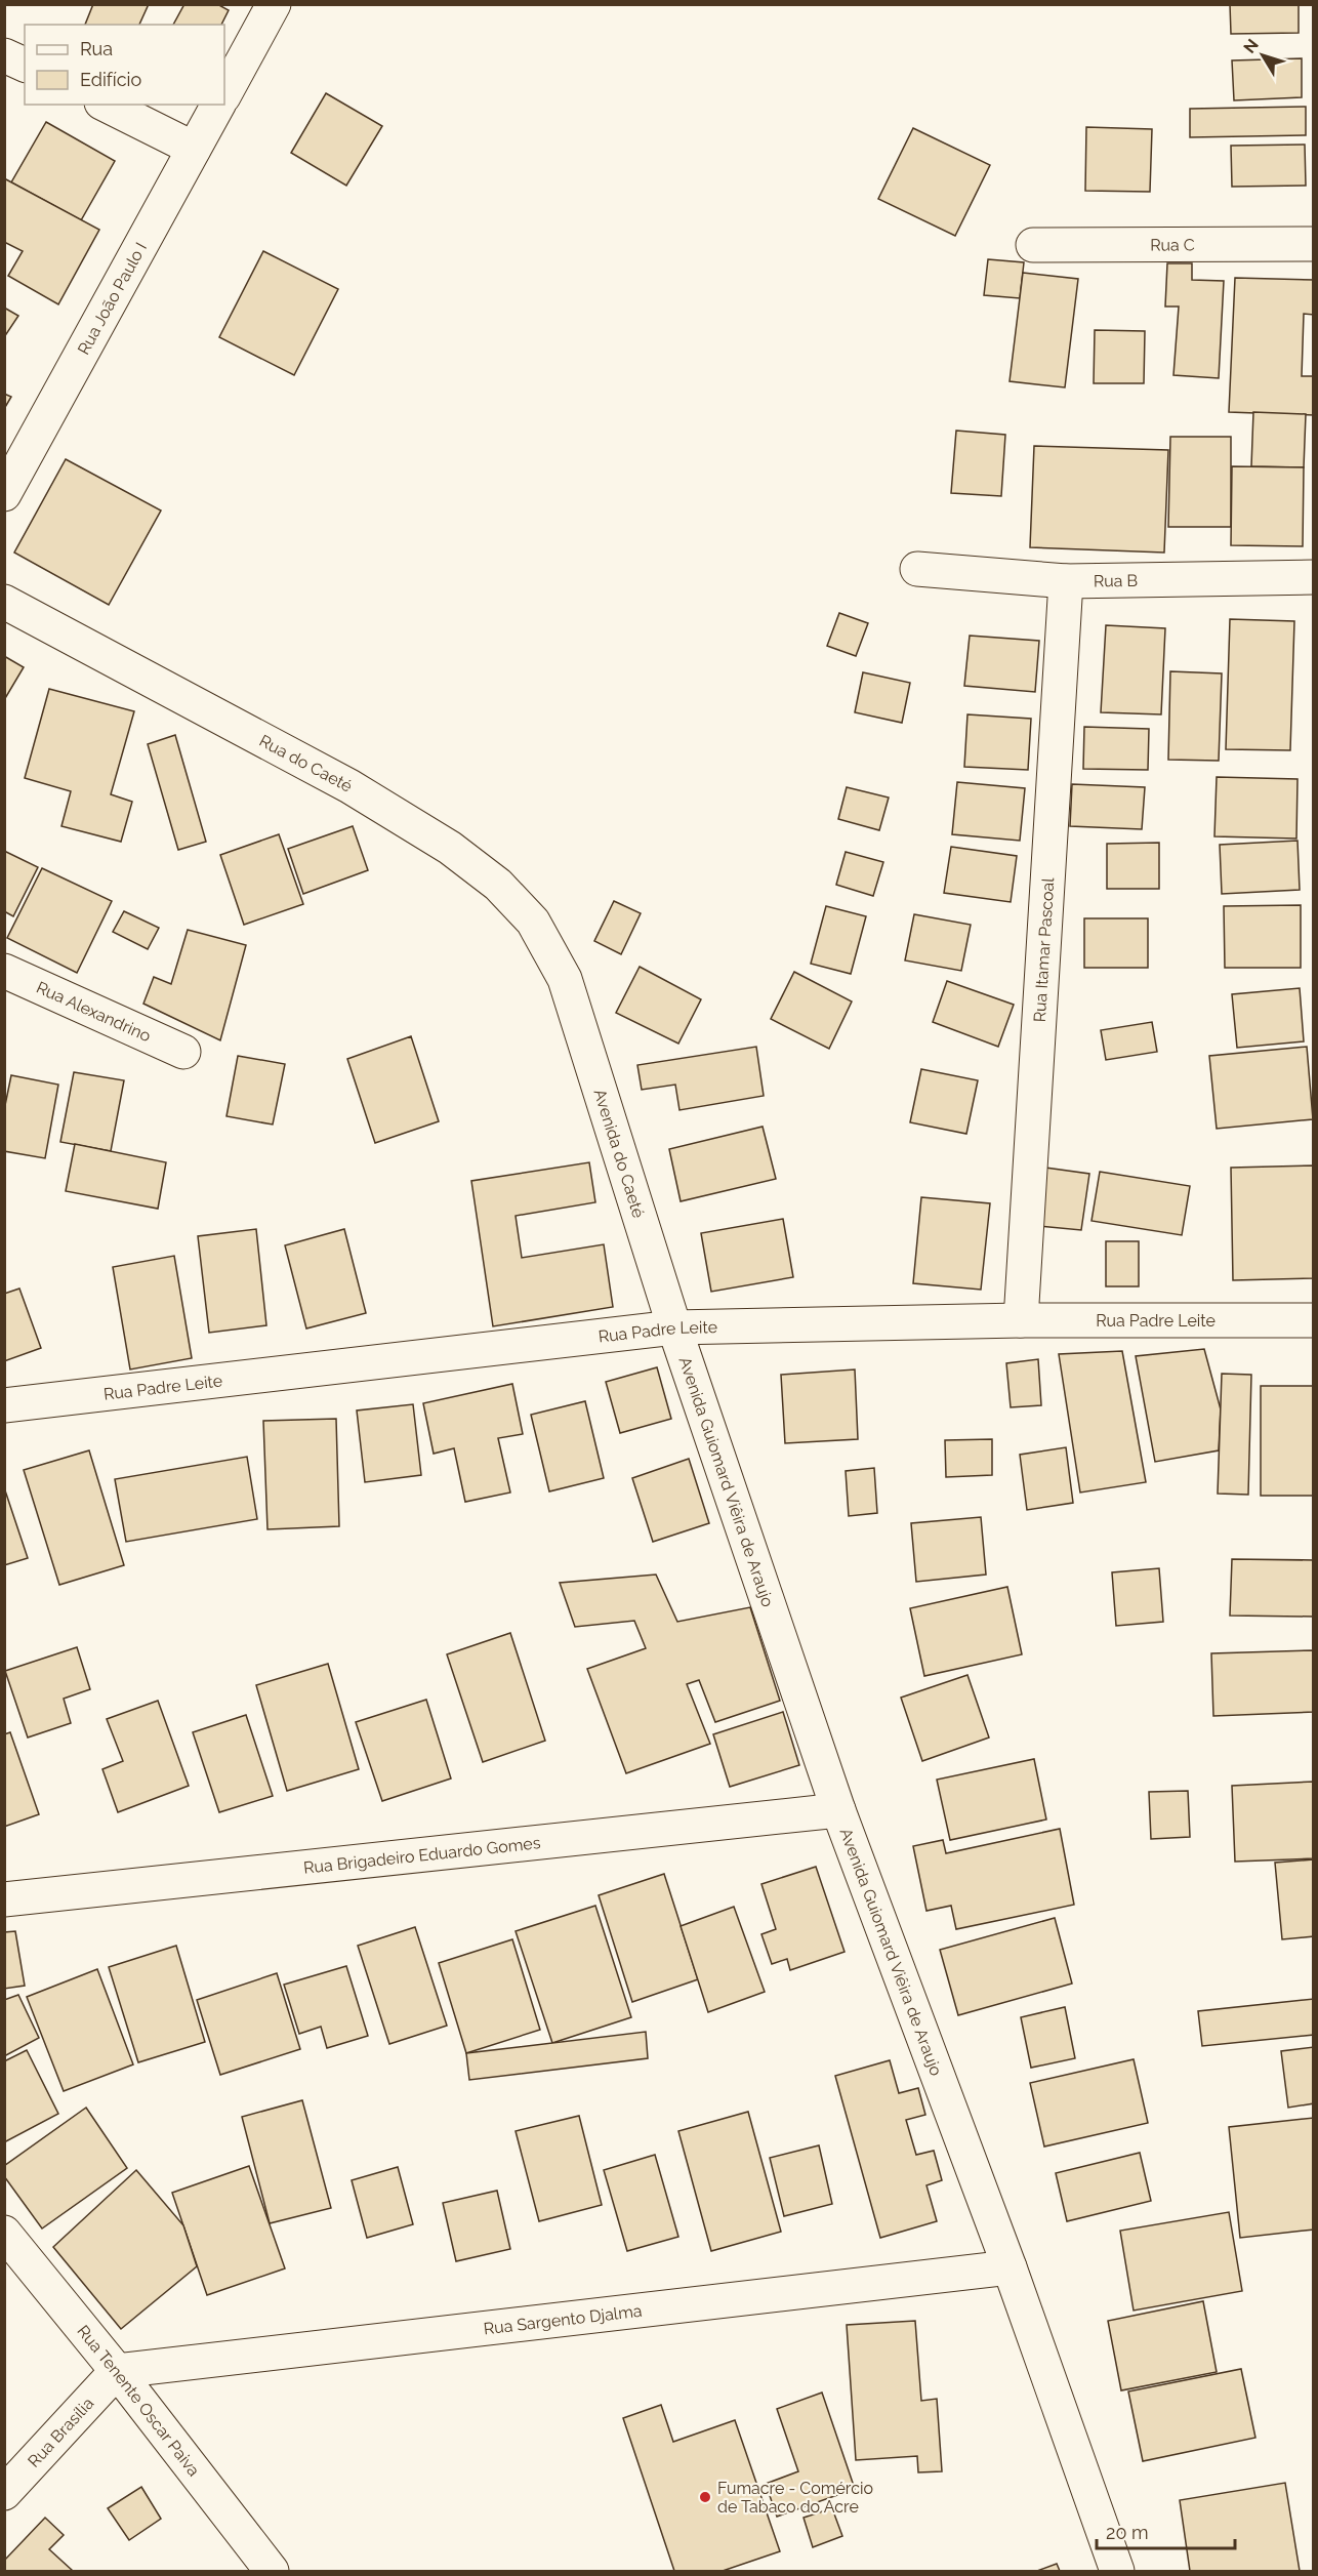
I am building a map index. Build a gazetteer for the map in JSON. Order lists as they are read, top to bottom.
{
  "streets": {
    "street": [
      "Rua C",
      "Rua João Paulo I",
      "Rua B",
      "Rua do Caeté",
      "Rua Itamar Pascoal",
      "Rua Alexandrino",
      "Avenida do Caeté",
      "Rua Padre Leite",
      "Avenida Guiomard Viêira de Araujo",
      "Rua Brigadeiro Eduardo Gomes",
      "Rua Sargento Djalma",
      "Rua Tenente Oscar Paiva",
      "Rua Brasília"
    ]
  },
  "crossings": [
    ["Rua B", "Rua Itamar Pascoal"],
    ["Rua do Caeté", "Avenida do Caeté"],
    ["Rua Itamar Pascoal", "Rua Padre Leite"],
    ["Avenida do Caeté", "Rua Padre Leite"],
    ["Avenida do Caeté", "Avenida Guiomard Viêira de Araujo"],
    ["Rua Padre Leite", "Avenida Guiomard Viêira de Araujo"],
    ["Avenida Guiomard Viêira de Araujo", "Rua Brigadeiro Eduardo Gomes"],
    ["Avenida Guiomard Viêira de Araujo", "Rua Sargento Djalma"],
    ["Rua Sargento Djalma", "Rua Tenente Oscar Paiva"],
    ["Rua Sargento Djalma", "Rua Brasília"],
    ["Rua Tenente Oscar Paiva", "Rua Brasília"]
  ],
  "places": ["Fumacre - Comércio de Tabaco do Acre"],
  "legend": ["Rua", "Edifício"],
  "scale_bar": "20 m",
  "north": "top left"
}
